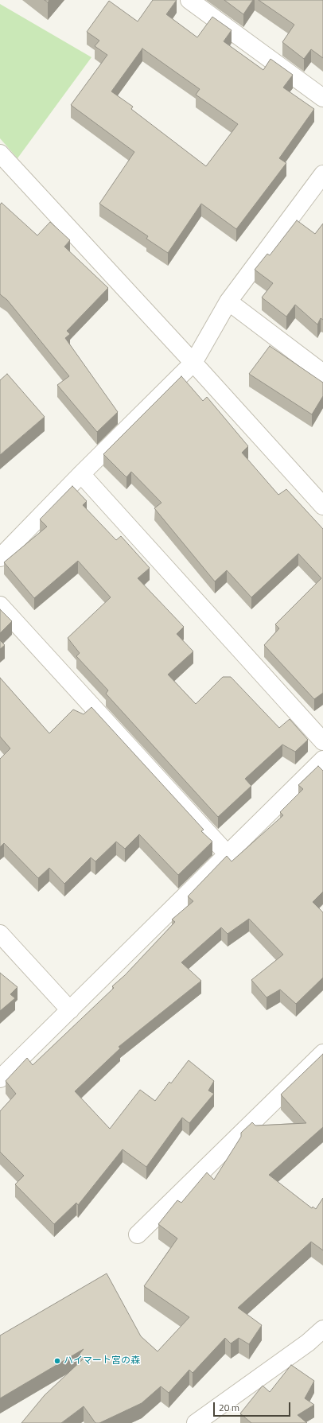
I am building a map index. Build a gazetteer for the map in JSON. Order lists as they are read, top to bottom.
{
  "places": ["ハイマート宮の森"],
  "scale_bar": "20 m"
}
